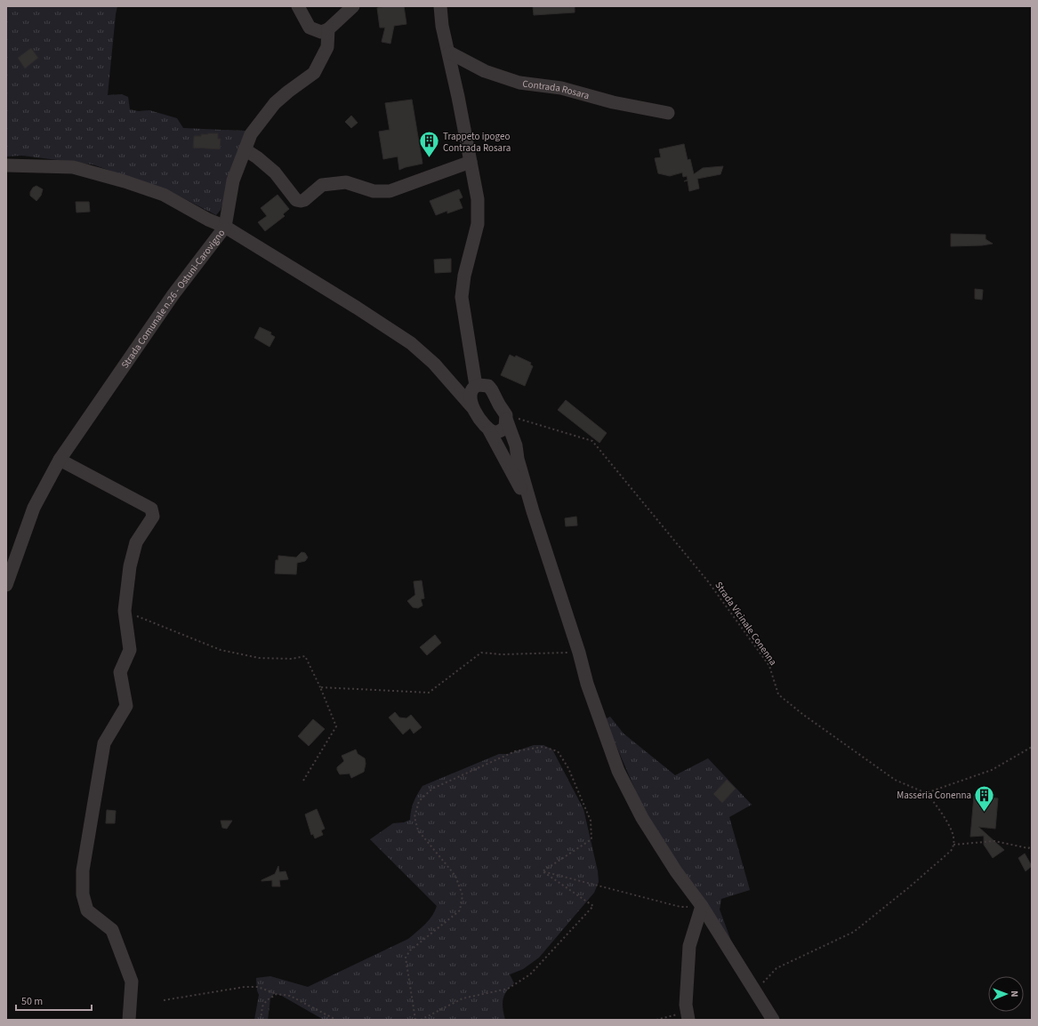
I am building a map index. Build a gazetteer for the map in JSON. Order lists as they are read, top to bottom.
{
  "streets": {
    "street": ["Contrada Rosara", "Strada Comunale n.26 - Ostuni-Carovigno"],
    "path": ["Strada Vicinale Conenna"]
  },
  "places": {
    "building": ["Trappeto ipogeo Contrada Rosara", "Masseria Conenna"]
  },
  "scale_bar": "50 m",
  "north": "right"
}
